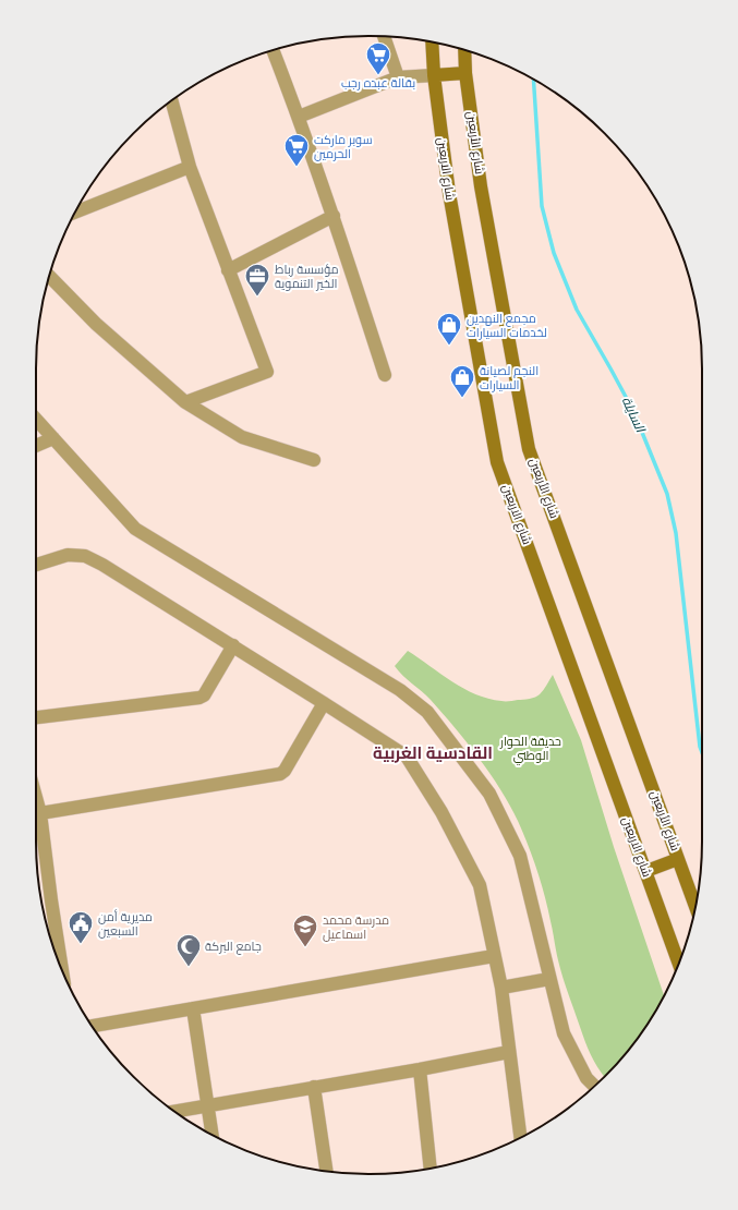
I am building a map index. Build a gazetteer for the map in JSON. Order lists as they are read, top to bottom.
{
  "streets": {
    "main road": ["شارع الأربعين", "شارع الاربعين"]
  },
  "districts": ["القادسية الغربية"],
  "water": ["السايلة"],
  "parks": ["حديقة الحوار الوطني"],
  "places": {
    "supermarket": ["بقالة عبده رجب", "سوبر ماركت الحرمين"],
    "office": ["مؤسسة رباط الخير التنموية"],
    "shop": ["مجمع النهدين لخدمات السيارات", "النجم لصيانة السيارات"],
    "public building": ["مديرية أمن السبعين"],
    "school or university": ["مدرسة محمد اسماعيل"],
    "mosque": ["جامع البركة"]
  }
}
